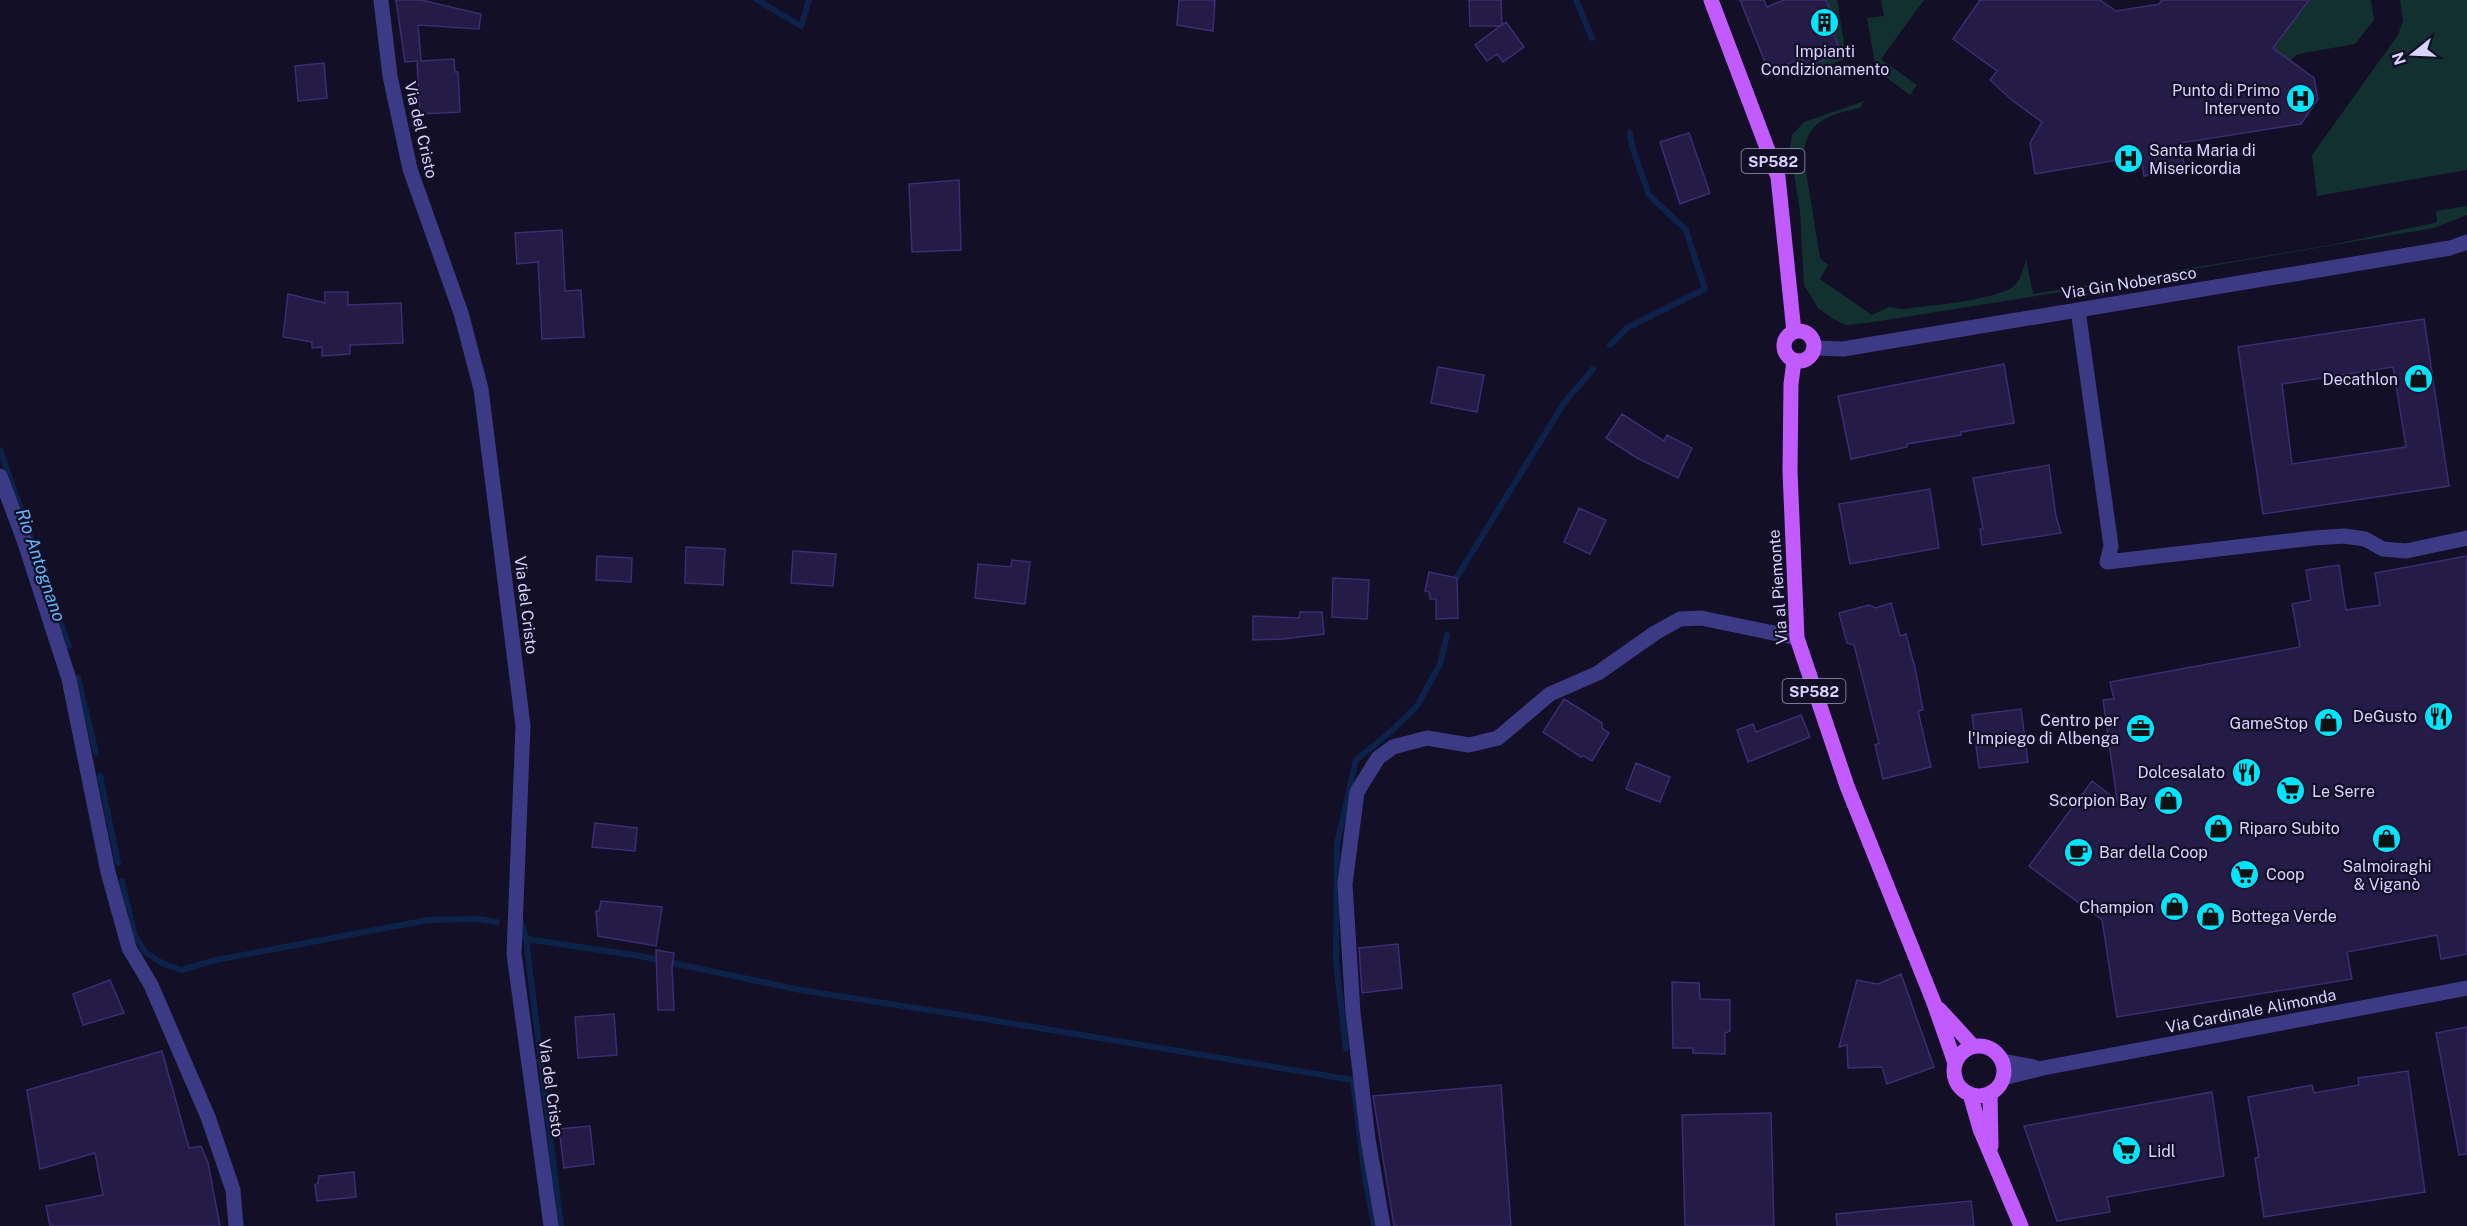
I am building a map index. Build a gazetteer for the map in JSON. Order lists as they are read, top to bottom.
{
  "streets": {
    "main road": ["SP582", "Via al Piemonte"],
    "street": ["Via del Cristo", "Via Gin Noberasco", "Via Cardinale Alimonda"]
  },
  "crossings": [
    ["SP582", "Via Gin Noberasco"],
    ["SP582", "Via al Piemonte"],
    ["Via Gin Noberasco", "Via al Piemonte"],
    ["Via al Piemonte", "Via Cardinale Alimonda"]
  ],
  "water": ["Rio Antognano"],
  "places": {
    "building": ["Impianti Condizionamento"],
    "hospital": ["Punto di Primo Intervento", "Santa Maria di Misericordia"],
    "shop": [
      "Decathlon",
      "GameStop",
      "Scorpion Bay",
      "Riparo Subito",
      "Salmoiraghi & Viganò",
      "Champion",
      "Bottega Verde"
    ],
    "restaurant": ["DeGusto", "Dolcesalato"],
    "office": ["Centro per l'Impiego di Albenga"],
    "supermarket": ["Le Serre", "Coop", "Lidl"],
    "cafe": ["Bar della Coop"]
  },
  "north": "left"
}
